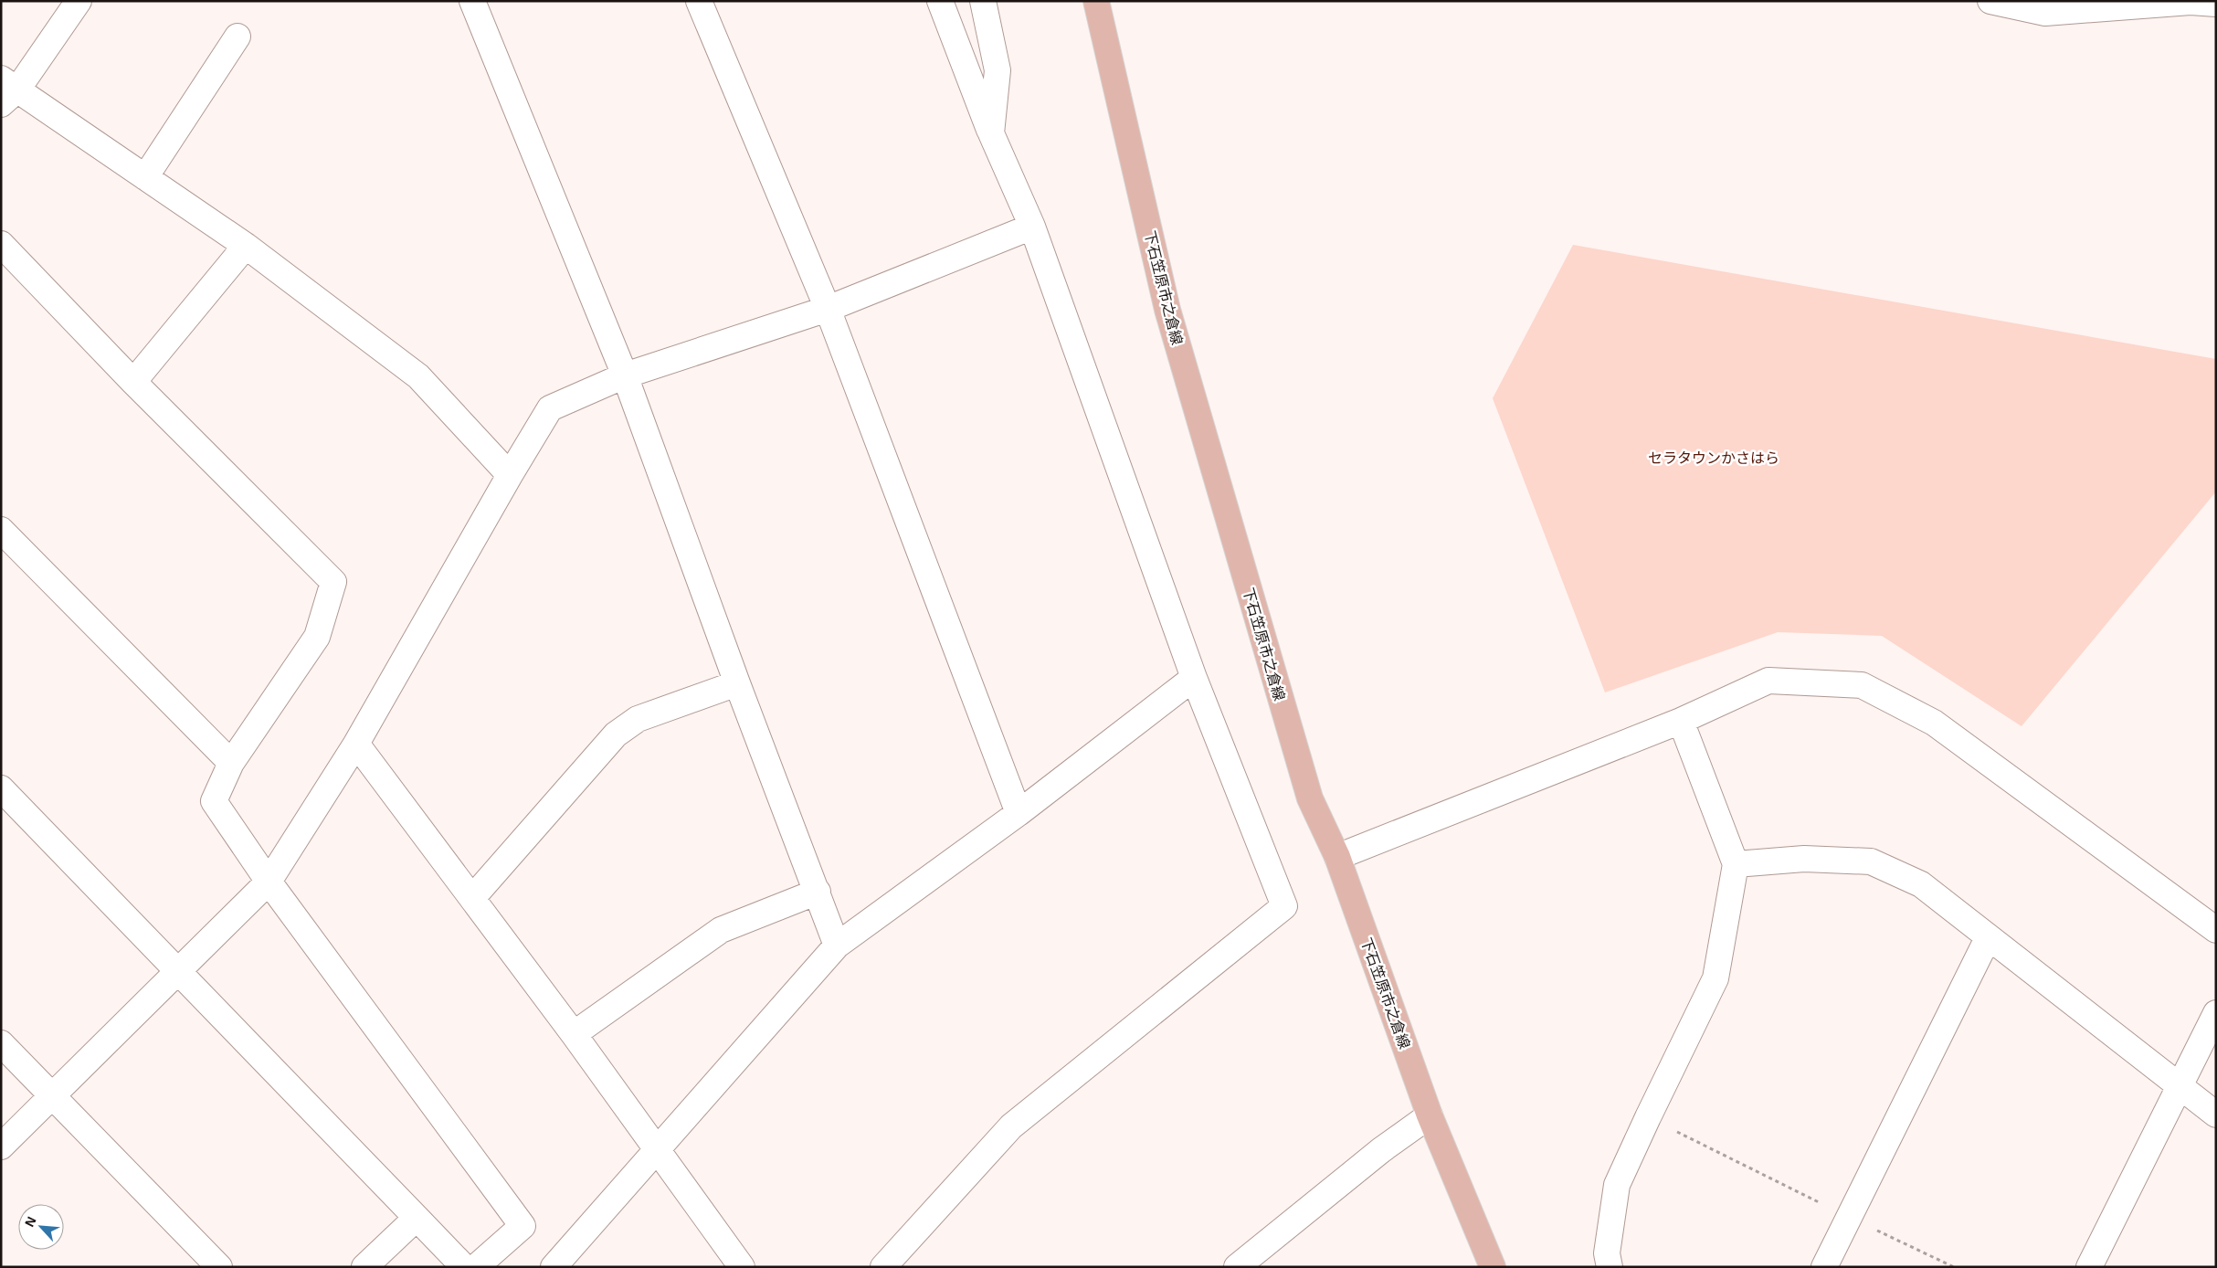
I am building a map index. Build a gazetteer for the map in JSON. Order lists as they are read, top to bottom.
{
  "streets": {
    "main road": ["下石笠原市之倉線"]
  },
  "parks": ["セラタウンかさはら"],
  "north": "top left"
}
